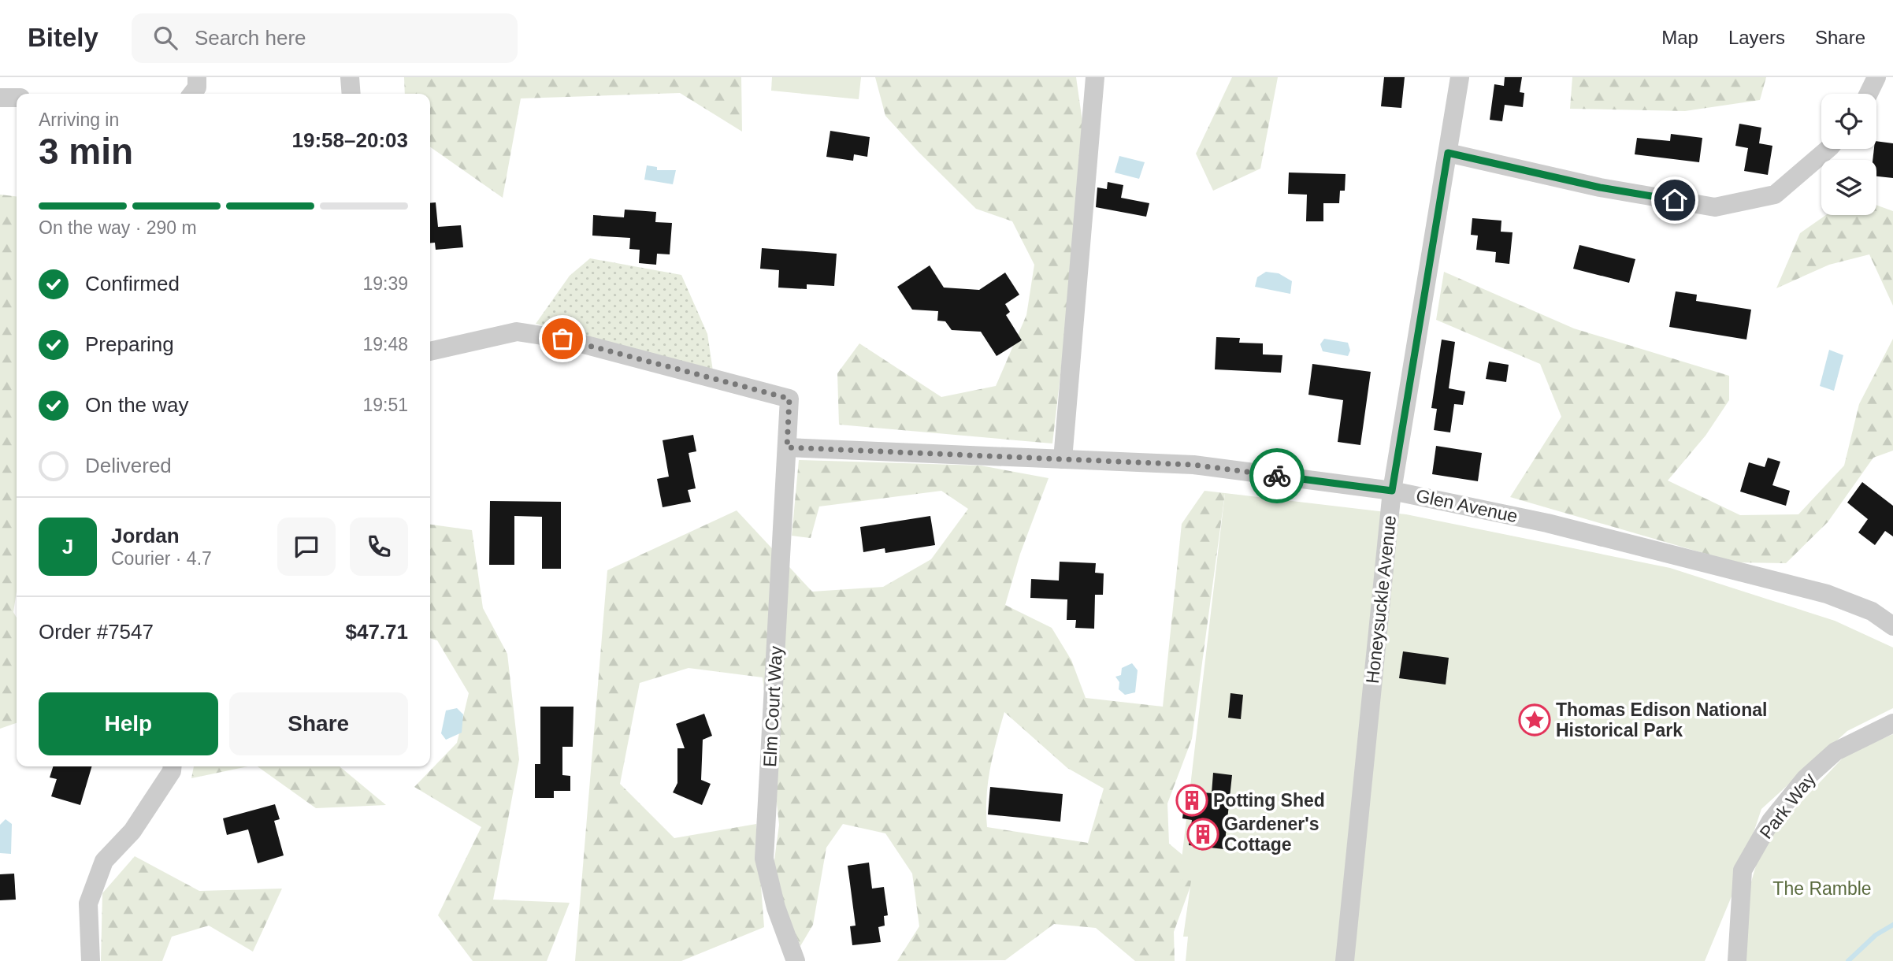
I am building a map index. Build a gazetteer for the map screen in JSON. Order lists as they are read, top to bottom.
{
  "streets": {
    "street": [
      "Glen Avenue",
      "Honeysuckle Avenue",
      "Elm Court Way",
      "Park Way"
    ]
  },
  "crossings": [
    ["Glen Avenue", "Honeysuckle Avenue"],
    ["Glen Avenue", "Elm Court Way"]
  ],
  "parks": ["The Ramble"],
  "places": {
    "place": ["Thomas Edison National Historical Park"],
    "building": ["Potting Shed", "Gardener's Cottage"]
  },
  "page": {
    "header": "Bitely",
    "search": "Search here",
    "nav": ["Map", "Layers", "Share"],
    "heading": ["3 min", "Arriving in", "19:58–20:03"],
    "panel": [
      "Jordan",
      "Courier · 4.7",
      "Order #7547",
      "$47.71"
    ],
    "bar": "On the way · 290 m",
    "list": [
      ["Confirmed", "19:39"],
      ["Preparing", "19:48"],
      ["On the way", "19:51"],
      "Delivered"
    ],
    "round": "J",
    "buttons": ["Help", "Share"]
  }
}
